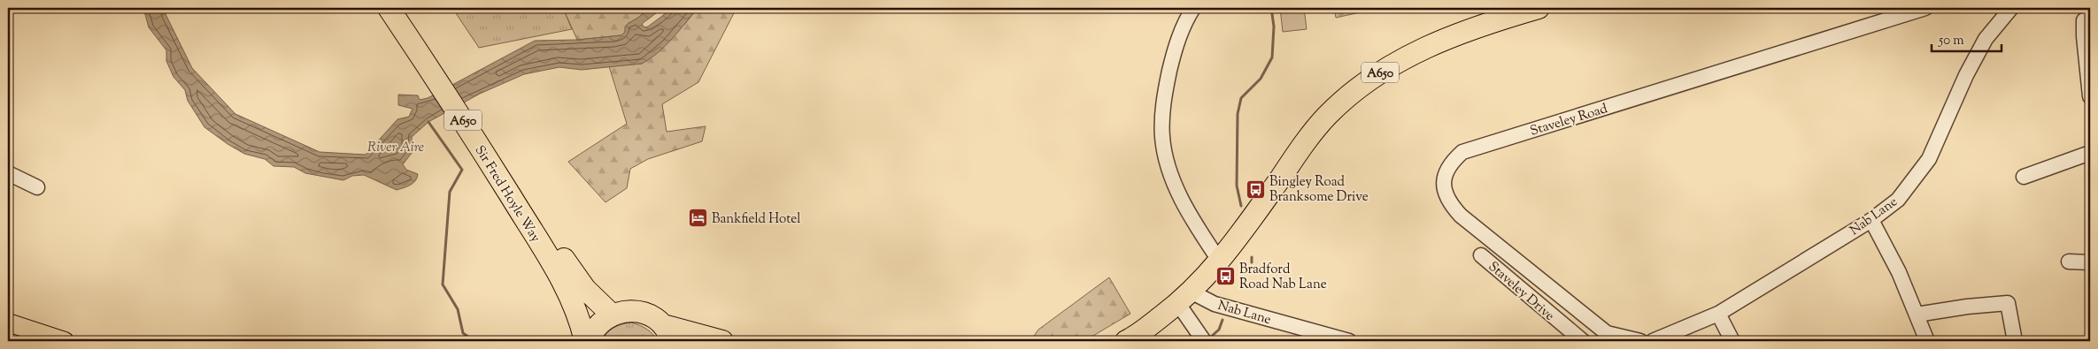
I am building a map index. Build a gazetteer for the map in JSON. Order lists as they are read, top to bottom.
{
  "streets": {
    "highway": ["A650", "Sir Fred Hoyle Way"],
    "street": ["Staveley Road", "Nab Lane", "Staveley Drive"]
  },
  "crossings": [
    ["A650", "Sir Fred Hoyle Way"],
    ["A650", "Nab Lane"]
  ],
  "water": ["River Aire"],
  "places": {
    "bus stop": ["Bingley Road Branksome Drive", "Bradford Road Nab Lane"],
    "hotel": ["Bankfield Hotel"]
  },
  "scale_bar": "50 m"
}
